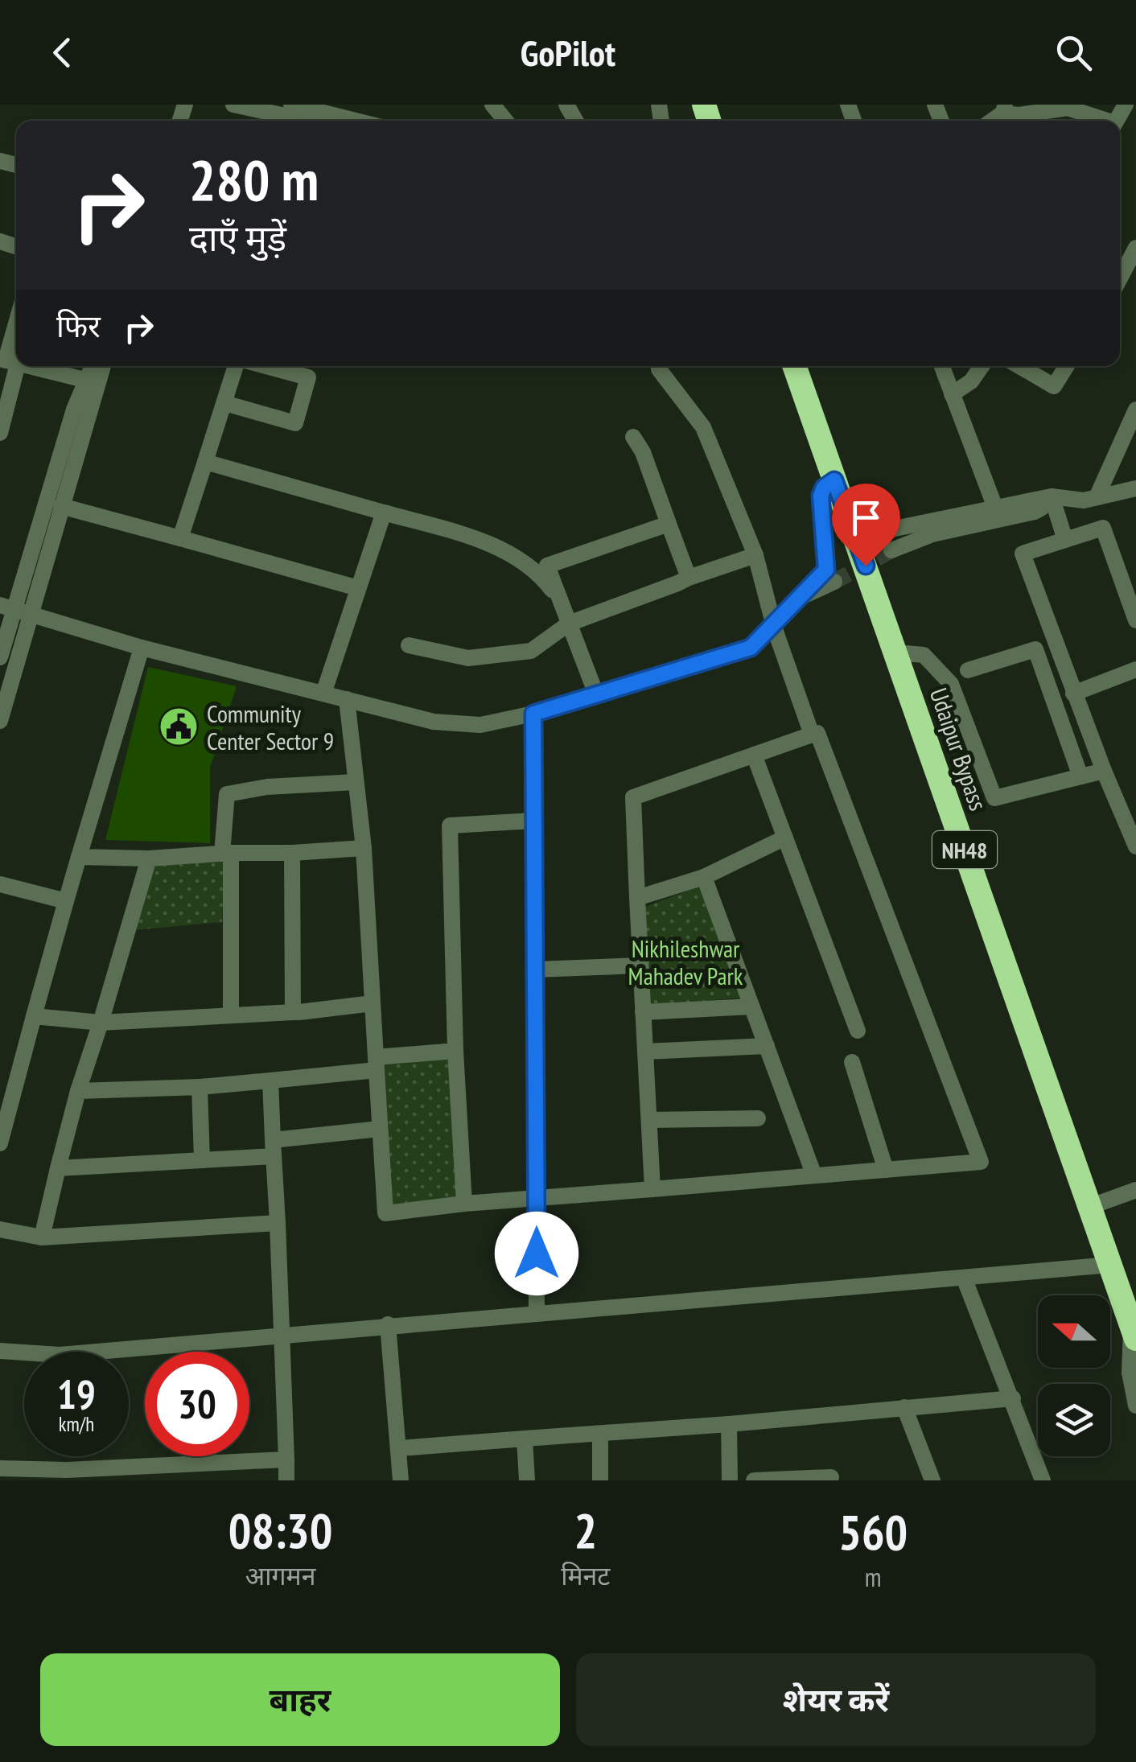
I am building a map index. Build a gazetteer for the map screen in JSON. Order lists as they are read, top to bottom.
{
  "streets": {
    "highway": ["Udaipur Bypass", "NH48"]
  },
  "parks": ["Nikhileshwar Mahadev Park"],
  "places": {
    "public building": ["Community Center Sector 9"]
  },
  "north": "left",
  "page": {
    "header": "GoPilot",
    "turn": ["280 m", "दाएँ मुड़ें"],
    "then": "फिर",
    "speed": "19 km/h",
    "limit": "30",
    "eta": [
      "08:30",
      "आगमन",
      "2",
      "मिनट",
      "560",
      "m"
    ],
    "buttons": ["बाहर", "शेयर करें"]
  }
}
